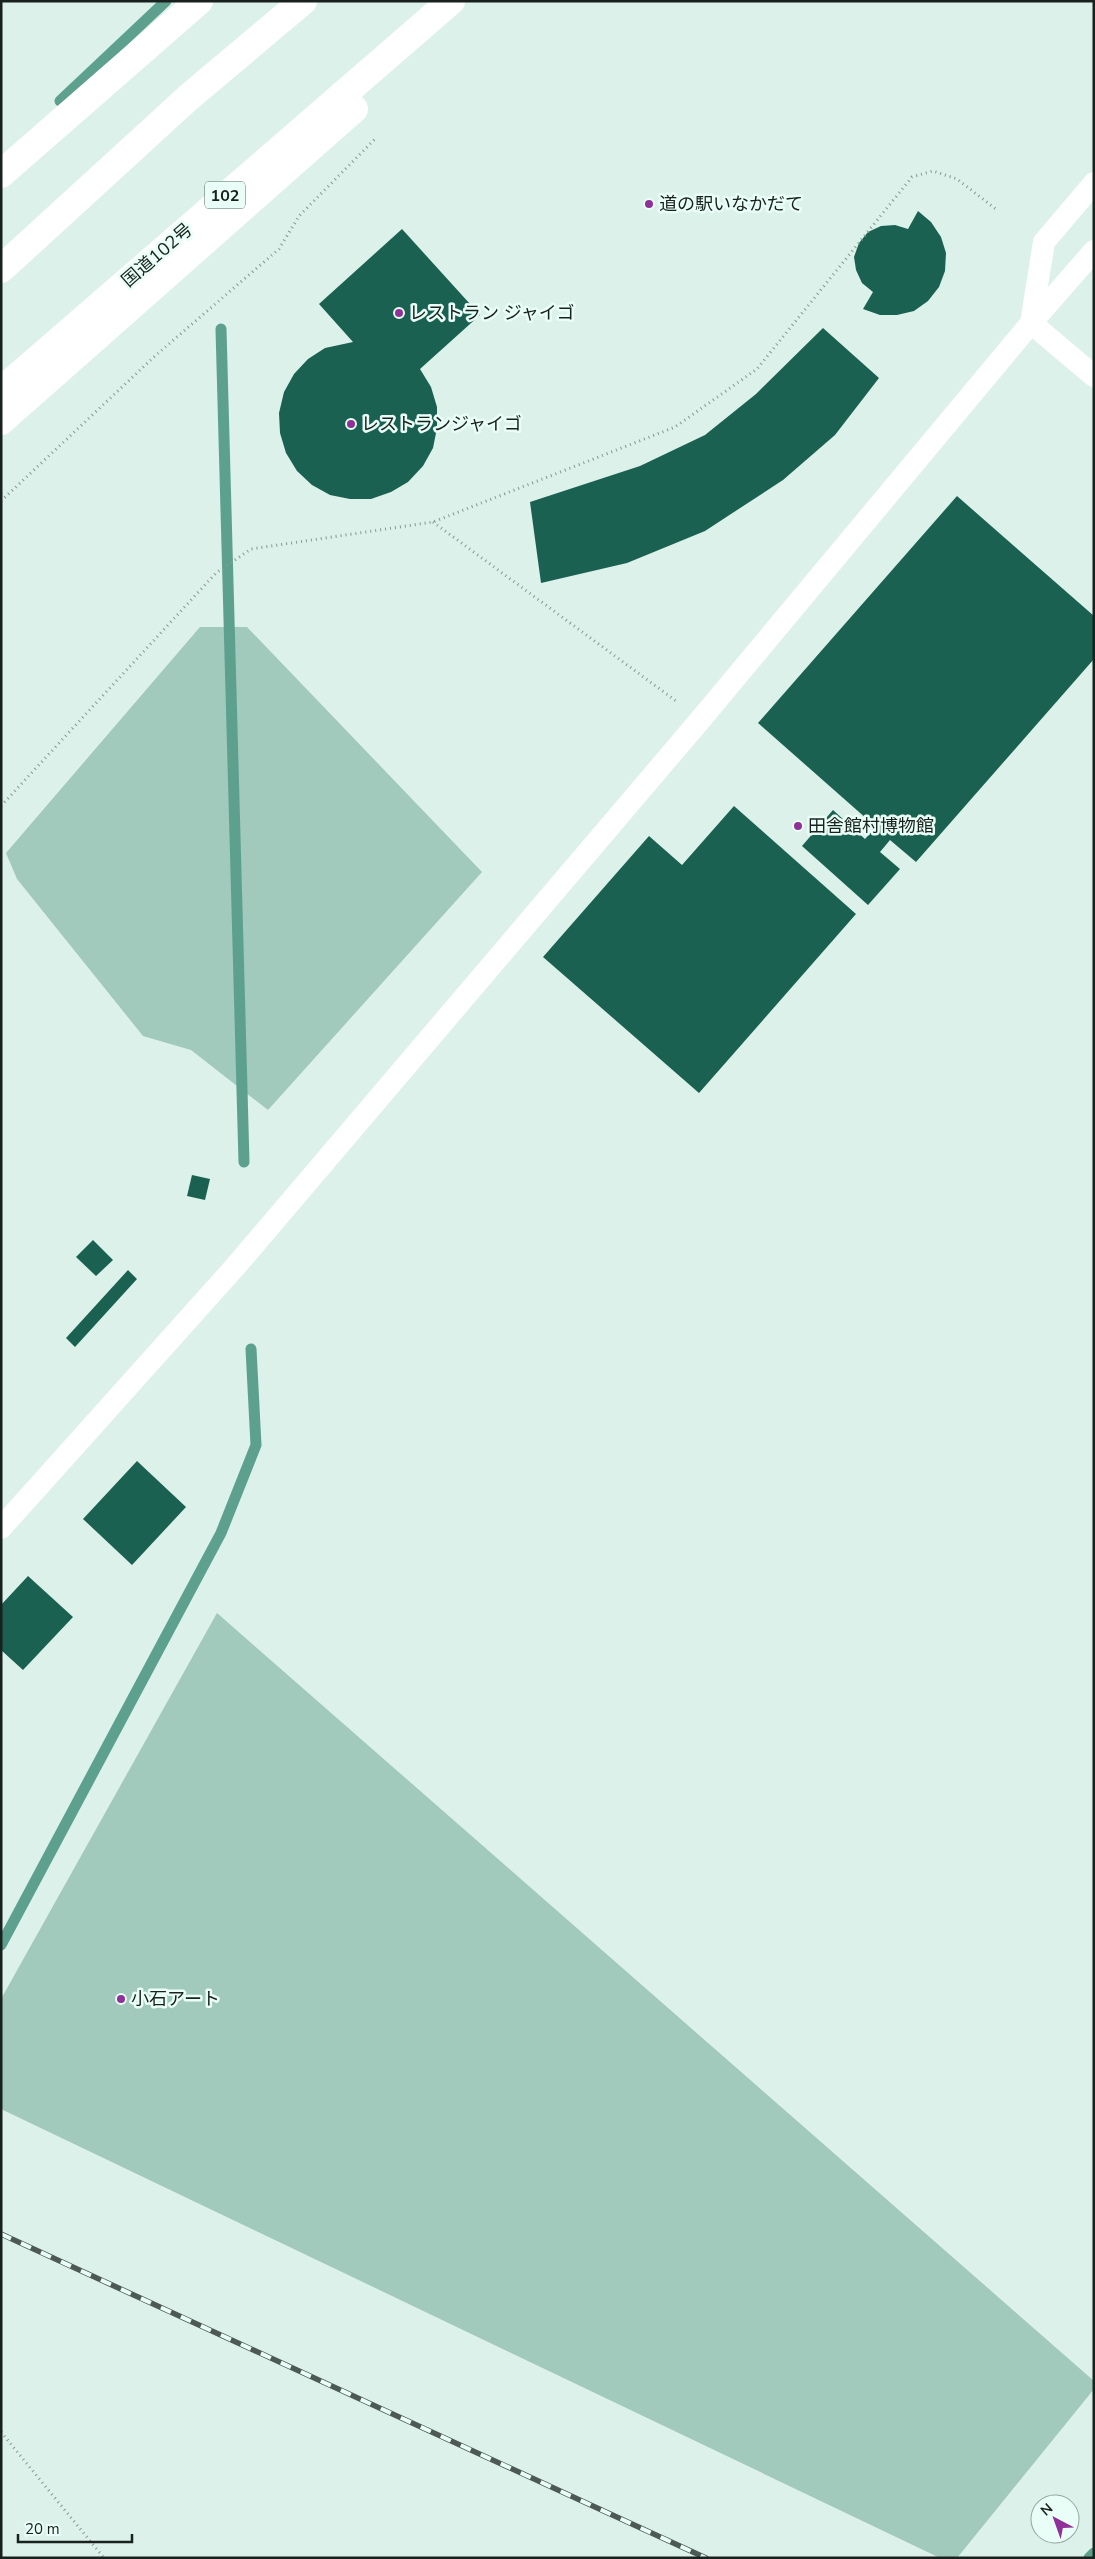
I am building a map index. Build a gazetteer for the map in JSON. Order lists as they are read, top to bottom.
{
  "streets": {
    "main road": ["102", "国道102号"]
  },
  "places": [
    "道の駅いなかだて",
    "レストラン ジャイゴ",
    "レストランジャイゴ",
    "田舎館村博物館",
    "小石アート"
  ],
  "scale_bar": "20 m",
  "north": "top left"
}
